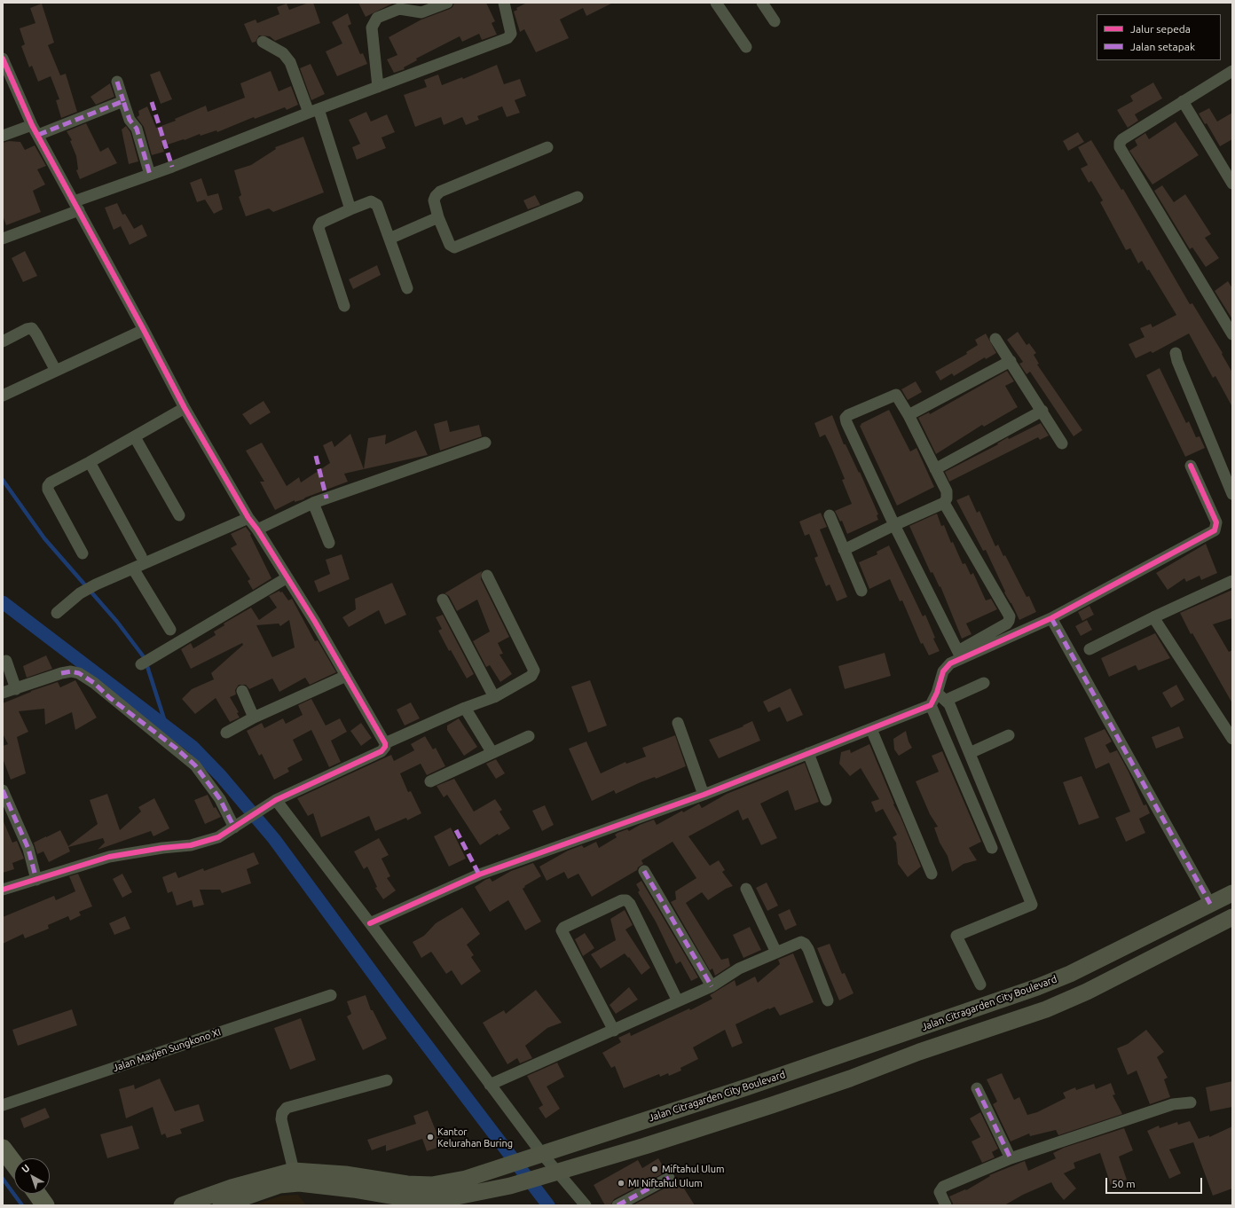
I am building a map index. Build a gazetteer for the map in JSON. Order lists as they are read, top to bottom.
{
  "streets": {
    "main road": ["Jalan Citragarden City Boulevard"],
    "street": ["Jalan Mayjen Sungkono XI"]
  },
  "places": ["Kantor Kelurahan Buring", "Miftahul Ulum", "MI Niftahul Ulum"],
  "legend": ["Jalur sepeda", "Jalan setapak"],
  "scale_bar": "50 m",
  "north": "top left"
}
